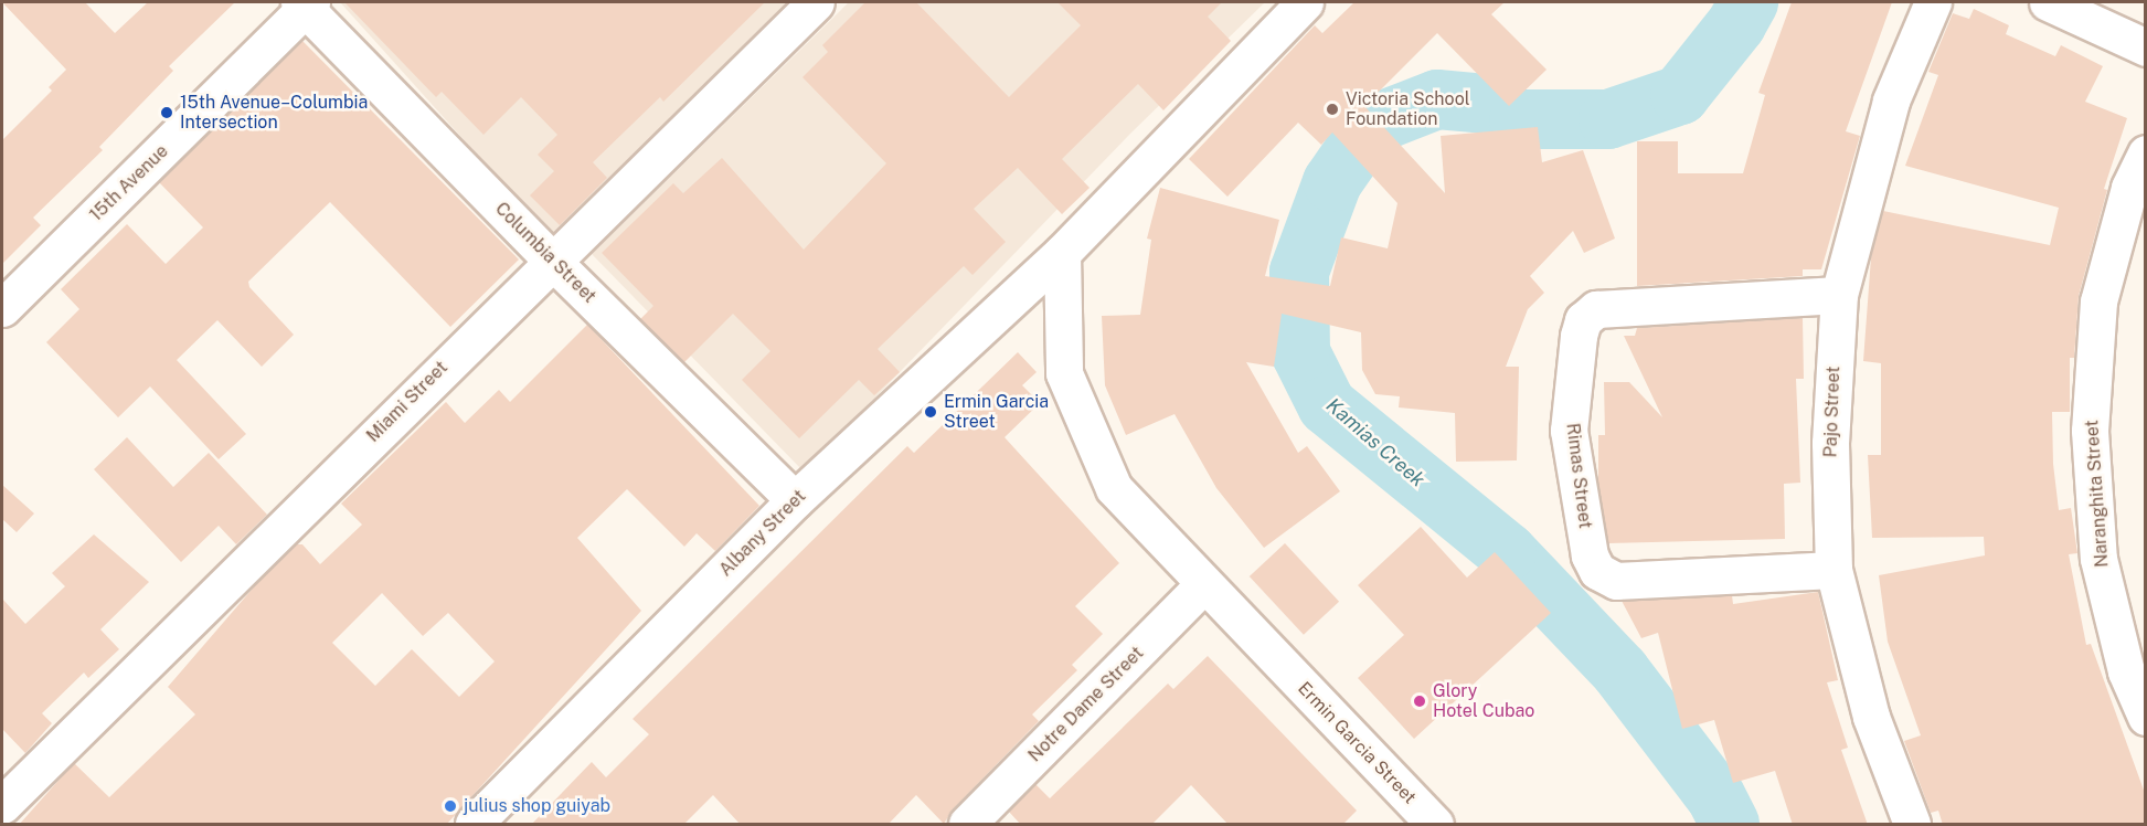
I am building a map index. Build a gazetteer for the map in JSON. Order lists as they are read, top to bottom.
{
  "streets": {
    "street": [
      "15th Avenue",
      "Columbia Street",
      "Miami Street",
      "Pajo Street",
      "Rimas Street",
      "Naranghita Street",
      "Albany Street",
      "Notre Dame Street",
      "Ermin Garcia Street"
    ]
  },
  "crossings": [
    ["15th Avenue", "Columbia Street"],
    ["Columbia Street", "Miami Street"],
    ["Columbia Street", "Albany Street"],
    ["Pajo Street", "Rimas Street"],
    ["Albany Street", "Ermin Garcia Street"],
    ["Notre Dame Street", "Ermin Garcia Street"]
  ],
  "water": ["Kamias Creek"],
  "places": [
    "Victoria School Foundation",
    "15th Avenue–Columbia Intersection",
    "Ermin Garcia Street",
    "Glory Hotel Cubao",
    "julius shop guiyab"
  ]
}
